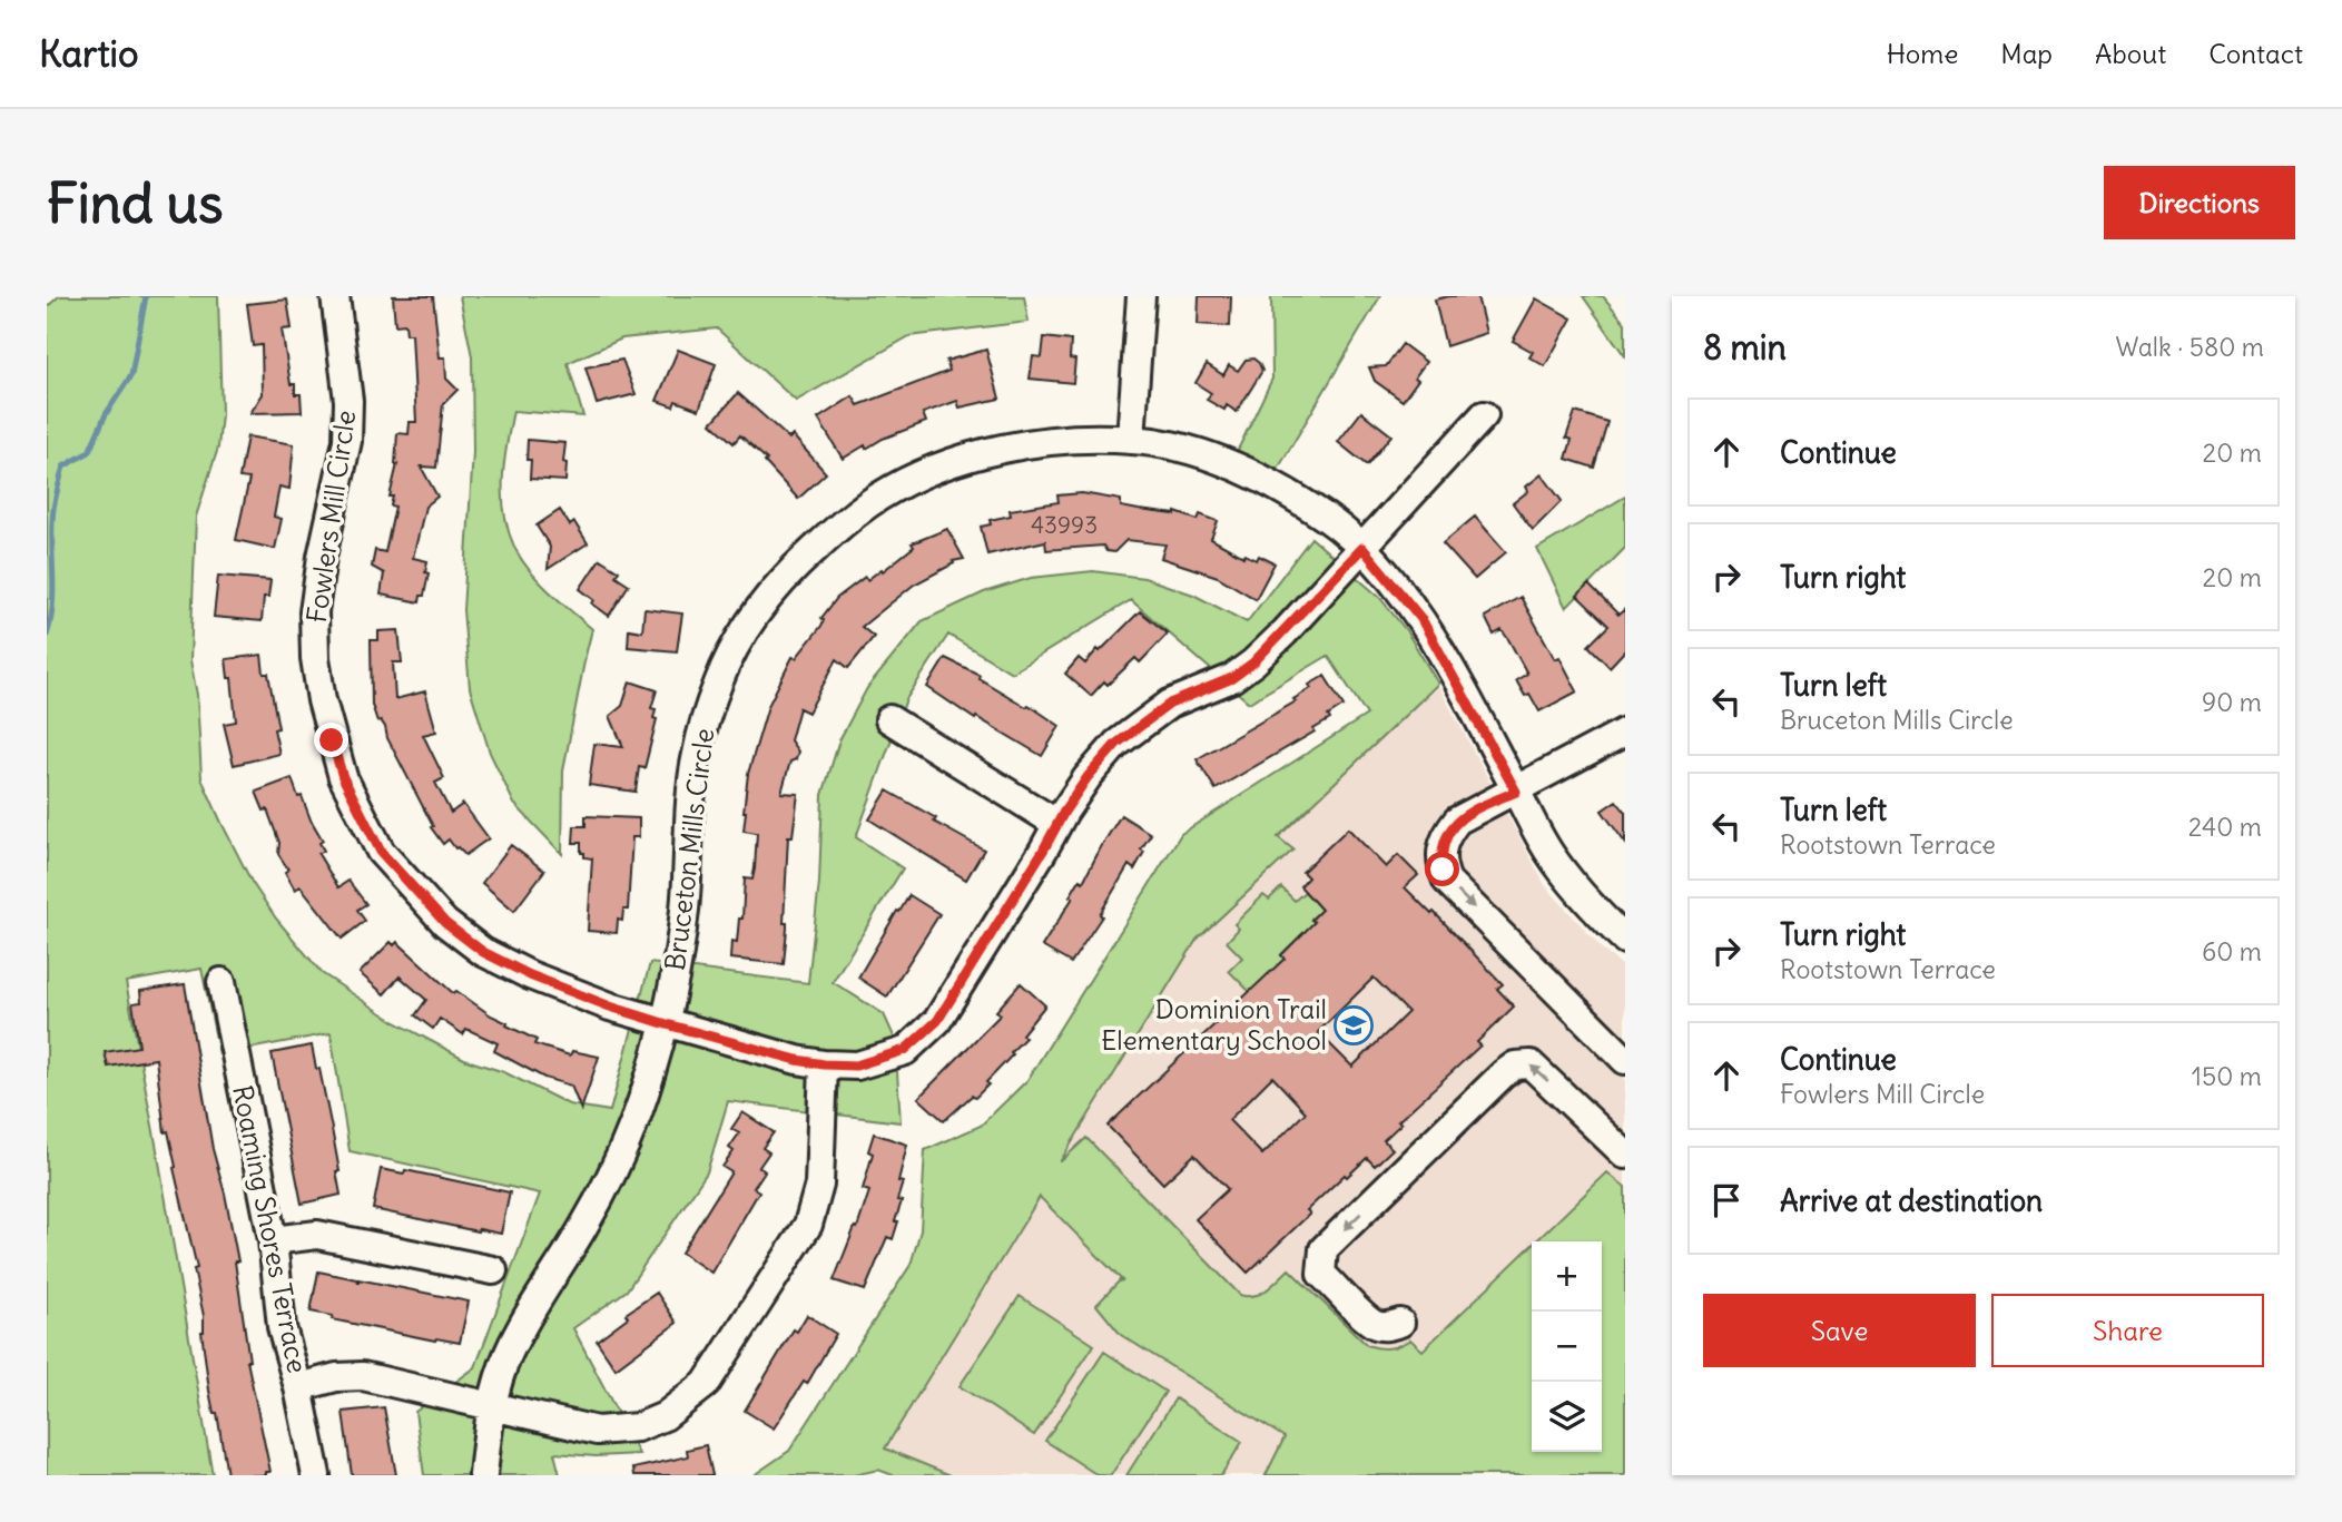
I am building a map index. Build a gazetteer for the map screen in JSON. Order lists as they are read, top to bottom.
{
  "streets": {
    "street": ["Fowlers Mill Circle", "Bruceton Mills Circle", "Roaming Shores Terrace"]
  },
  "crossings": [
    ["Fowlers Mill Circle", "Bruceton Mills Circle"]
  ],
  "places": {
    "school or university": ["Dominion Trail Elementary School"]
  },
  "house_numbers": ["43993"],
  "page": {
    "header": "Kartio",
    "nav": [
      "Home",
      "Map",
      "About",
      "Contact"
    ],
    "buttons": [
      "Directions",
      ["Save", "Share"]
    ],
    "title": "Find us",
    "heading": ["8 min", "Walk · 580 m"],
    "list": [
      ["Continue", "20 m"],
      ["Turn right", "20 m"],
      ["Turn left", "Bruceton Mills Circle", "90 m"],
      ["Turn left", "Rootstown Terrace", "240 m"],
      ["Turn right", "Rootstown Terrace", "60 m"],
      ["Continue", "Fowlers Mill Circle", "150 m"],
      "Arrive at destination"
    ],
    "map_buttons": ["+", "−"]
  }
}
